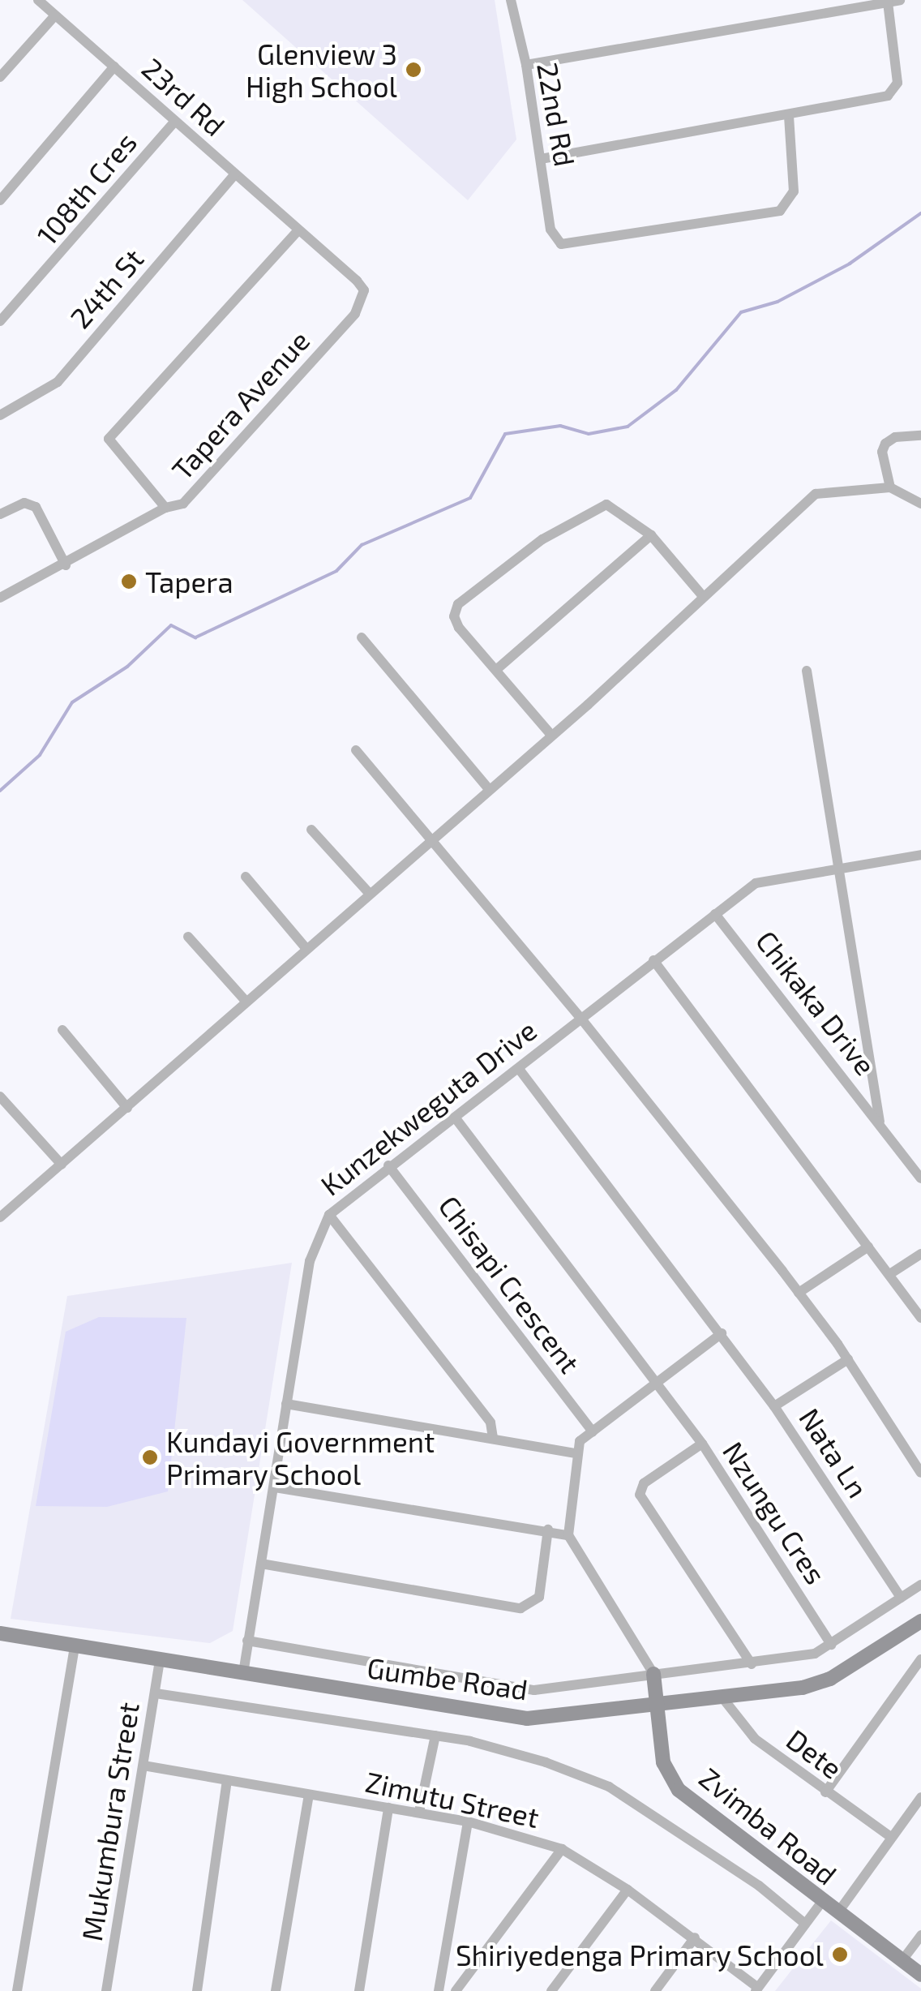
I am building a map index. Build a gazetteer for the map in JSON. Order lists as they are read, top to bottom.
{
  "streets": {
    "street": [
      "23rd Rd",
      "22nd Rd",
      "108th Cres",
      "24th St",
      "Tapera Avenue",
      "Chikaka Drive",
      "Kunzekweguta Drive",
      "Chisapi Crescent",
      "Nata Ln",
      "Nzungu Cres",
      "Gumbe Road",
      "Dete",
      "Zimutu Street",
      "Mukumbura Street",
      "Zvimba Road"
    ]
  },
  "crossings": [
    ["23rd Rd", "108th Cres"],
    ["23rd Rd", "24th St"],
    ["23rd Rd", "Tapera Avenue"],
    ["Chikaka Drive", "Kunzekweguta Drive"],
    ["Kunzekweguta Drive", "Chisapi Crescent"],
    ["Kunzekweguta Drive", "Gumbe Road"],
    ["Gumbe Road", "Dete"],
    ["Gumbe Road", "Mukumbura Street"],
    ["Gumbe Road", "Zvimba Road"],
    ["Zimutu Street", "Mukumbura Street"]
  ],
  "places": [
    "Glenview 3 High School",
    "Tapera",
    "Kundayi Government Primary School",
    "Shiriyedenga Primary School"
  ]
}
